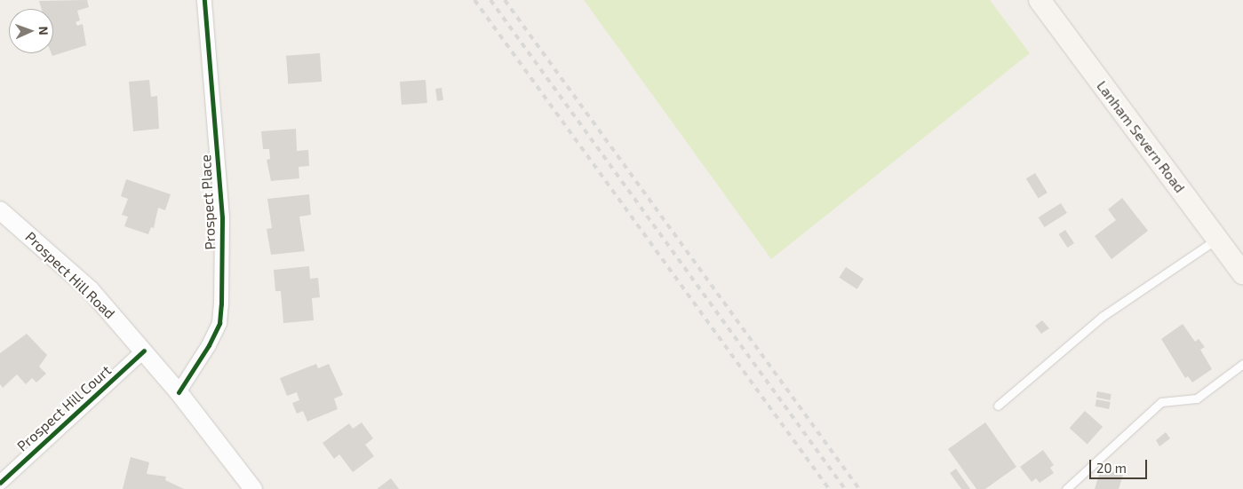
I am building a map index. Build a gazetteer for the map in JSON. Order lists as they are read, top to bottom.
{
  "streets": {
    "main road": ["Lanham Severn Road"],
    "street": ["Prospect Place", "Prospect Hill Road", "Prospect Hill Court"]
  },
  "crossings": [
    ["Prospect Place", "Prospect Hill Road"],
    ["Prospect Hill Road", "Prospect Hill Court"]
  ],
  "scale_bar": "20 m",
  "north": "right"
}
